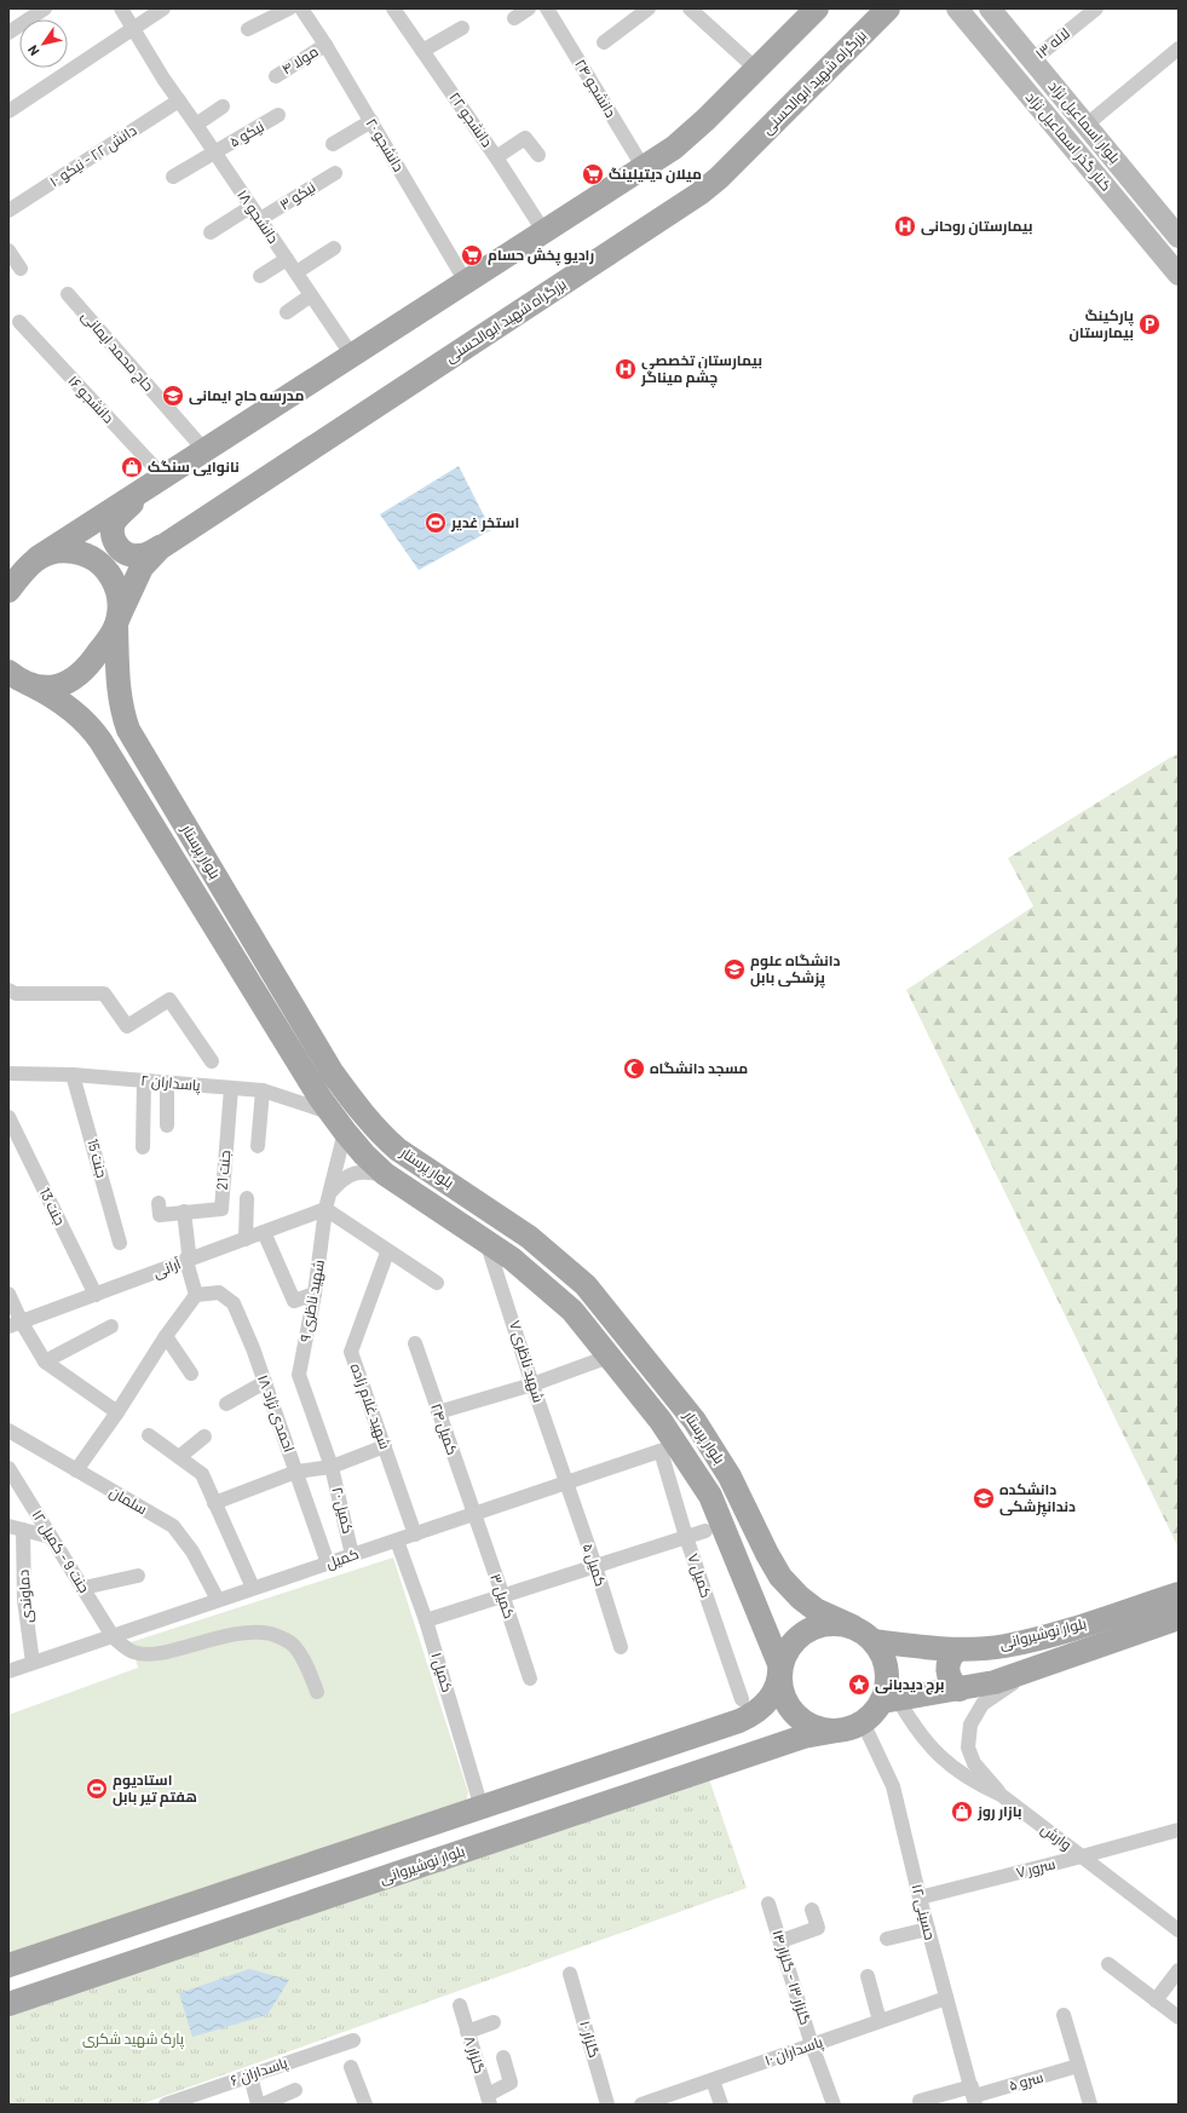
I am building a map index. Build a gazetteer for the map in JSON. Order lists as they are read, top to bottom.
{
  "streets": {
    "main road": [
      "بزرگراه شهید ابوالحسنی",
      "بلوار اسماعیل نژاد",
      "کنار گذر اسماعیل نژاد",
      "بلوار پرستار",
      "بلوار نوشیروانی"
    ],
    "street": [
      "لاله ۱۳",
      "مولا ۴",
      "دانشجو ۲۴",
      "دانشجو ۲۲",
      "نیکو ۵",
      "دانشجو ۲۰",
      "دانش ۲۲ - نیکو ۱۰",
      "نیکو ۳",
      "دانشجو ۱۸",
      "حاج محمد ایمانی",
      "دانشجو ۱۶",
      "پاسداران ۲",
      "جنت 15",
      "جنت 21",
      "جنت 13",
      "آرانی",
      "شهید ناظری ۹",
      "شهید ناظری ۷",
      "شهید غلام زاده",
      "احمدی نژاد ۱۸",
      "کمیل ۲۴",
      "سلمان",
      "کمیل ۲۰",
      "جنت 9 - کمیل ۱۲",
      "کمیل",
      "کمیل ۵",
      "کمیل ۷",
      "دماوندی",
      "کمیل ۳",
      "کمیل ۱",
      "وارش",
      "سرور ۷",
      "حسینی ۱۲",
      "گلزار ۱۳ - گلزار ۱۴",
      "گلزار ۱۰",
      "پاسداران ١٠",
      "گلزار ۸",
      "پاسداران ۶",
      "سرو ۵"
    ]
  },
  "crossings": [
    ["لاله ۱۳", "بلوار اسماعیل نژاد"],
    ["مولا ۴", "دانشجو ۲۰"],
    ["بزرگراه شهید ابوالحسنی", "بلوار پرستار"],
    ["نیکو ۵", "دانشجو ۱۸"],
    ["دانش ۲۲ - نیکو ۱۰", "دانشجو ۱۸"],
    ["نیکو ۳", "دانشجو ۱۸"],
    ["بلوار پرستار", "پاسداران ۲"],
    ["بلوار پرستار", "شهید ناظری ۹"],
    ["بلوار پرستار", "شهید ناظری ۷"],
    ["بلوار پرستار", "کمیل"],
    ["بلوار پرستار", "کمیل ۷"],
    ["بلوار پرستار", "بلوار نوشیروانی"],
    ["بلوار پرستار", "وارش"],
    ["بلوار پرستار", "حسینی ۱۲"],
    ["پاسداران ۲", "جنت 15"],
    ["پاسداران ۲", "جنت 21"],
    ["جنت 13", "آرانی"],
    ["آرانی", "شهید ناظری ۹"],
    ["شهید ناظری ۹", "کمیل ۲۰"],
    ["شهید ناظری ۷", "کمیل"],
    ["شهید ناظری ۷", "کمیل ۵"],
    ["شهید غلام زاده", "کمیل"],
    ["احمدی نژاد ۱۸", "کمیل"],
    ["کمیل ۲۴", "کمیل"],
    ["کمیل ۲۴", "کمیل ۳"],
    ["سلمان", "کمیل"],
    ["کمیل ۲۰", "کمیل"],
    ["جنت 9 - کمیل ۱۲", "کمیل"],
    ["کمیل", "کمیل ۵"],
    ["کمیل", "کمیل ۷"],
    ["کمیل", "دماوندی"],
    ["کمیل", "کمیل ۳"],
    ["کمیل", "کمیل ۱"],
    ["بلوار نوشیروانی", "وارش"],
    ["بلوار نوشیروانی", "حسینی ۱۲"],
    ["وارش", "سرور ۷"],
    ["وارش", "حسینی ۱۲"],
    ["سرور ۷", "حسینی ۱۲"],
    ["حسینی ۱۲", "پاسداران ١٠"],
    ["حسینی ۱۲", "سرو ۵"],
    ["گلزار ۱۳ - گلزار ۱۴", "پاسداران ١٠"]
  ],
  "parks": ["پارک شهید شکری"],
  "places": {
    "supermarket": ["میلان دیتیلینگ", "رادیو پخش حسام"],
    "hospital": ["بیمارستان روحانی", "بیمارستان تخصصی چشم میناگر"],
    "parking": ["پارکینگ بیمارستان"],
    "school or university": ["مدرسه حاج ایمانی", "دانشگاه علوم پزشکی بابل", "دانشکده دندانپزشکی"],
    "shop": ["نانوایی سنگک", "بازار روز"],
    "sports": ["استخر غدیر", "استادیوم هفتم تیر بابل"],
    "mosque": ["مسجد دانشگاه"],
    "place": ["برج دیدبانی"]
  },
  "north": "bottom left"
}
